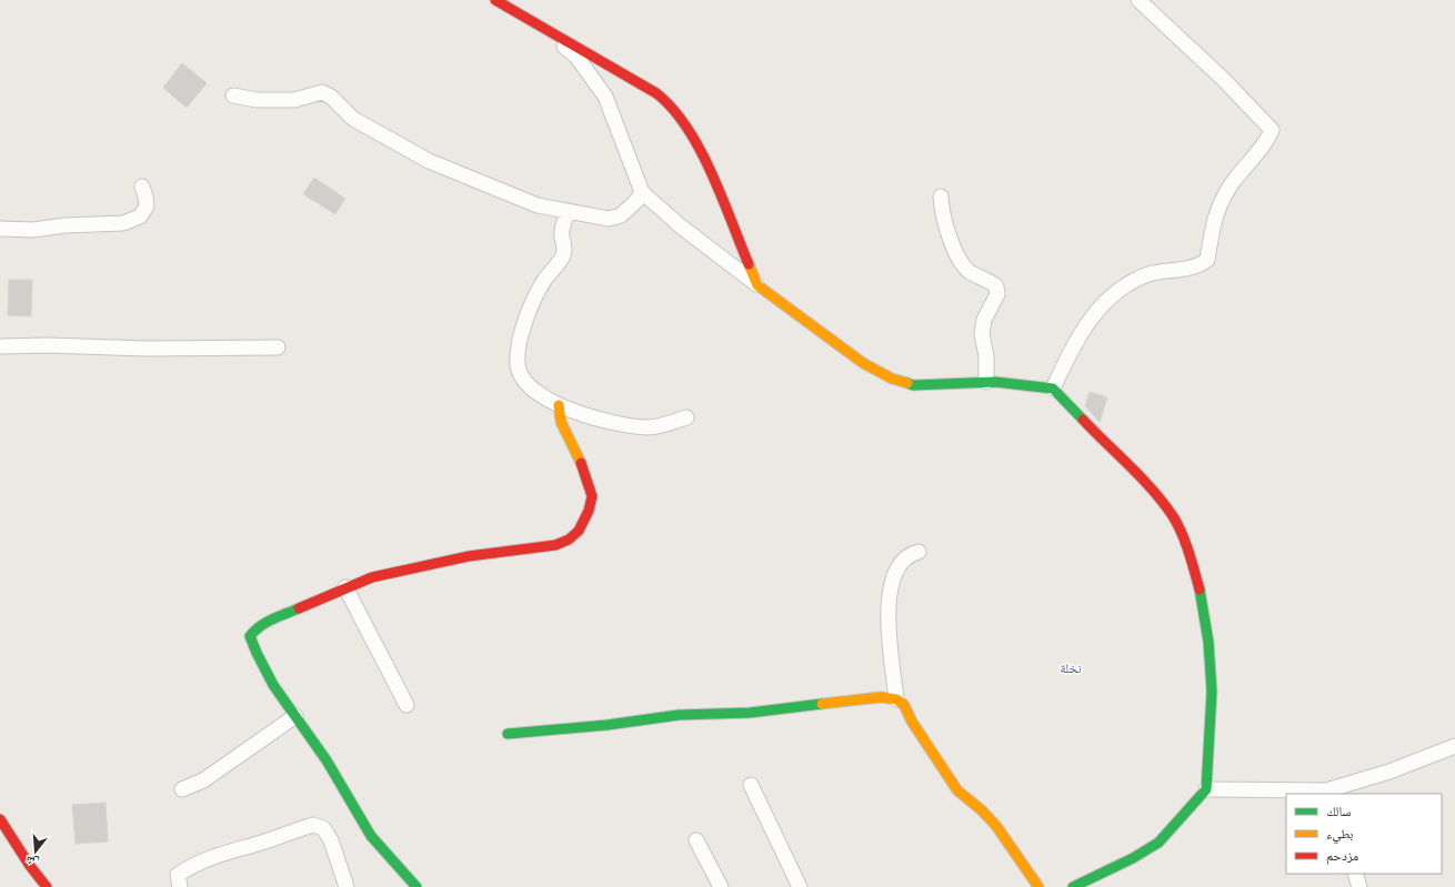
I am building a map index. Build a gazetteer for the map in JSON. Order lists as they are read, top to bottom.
{
  "districts": ["نخلة"],
  "legend": ["سالك", "بطيء", "مزدحم"],
  "north": "bottom"
}
